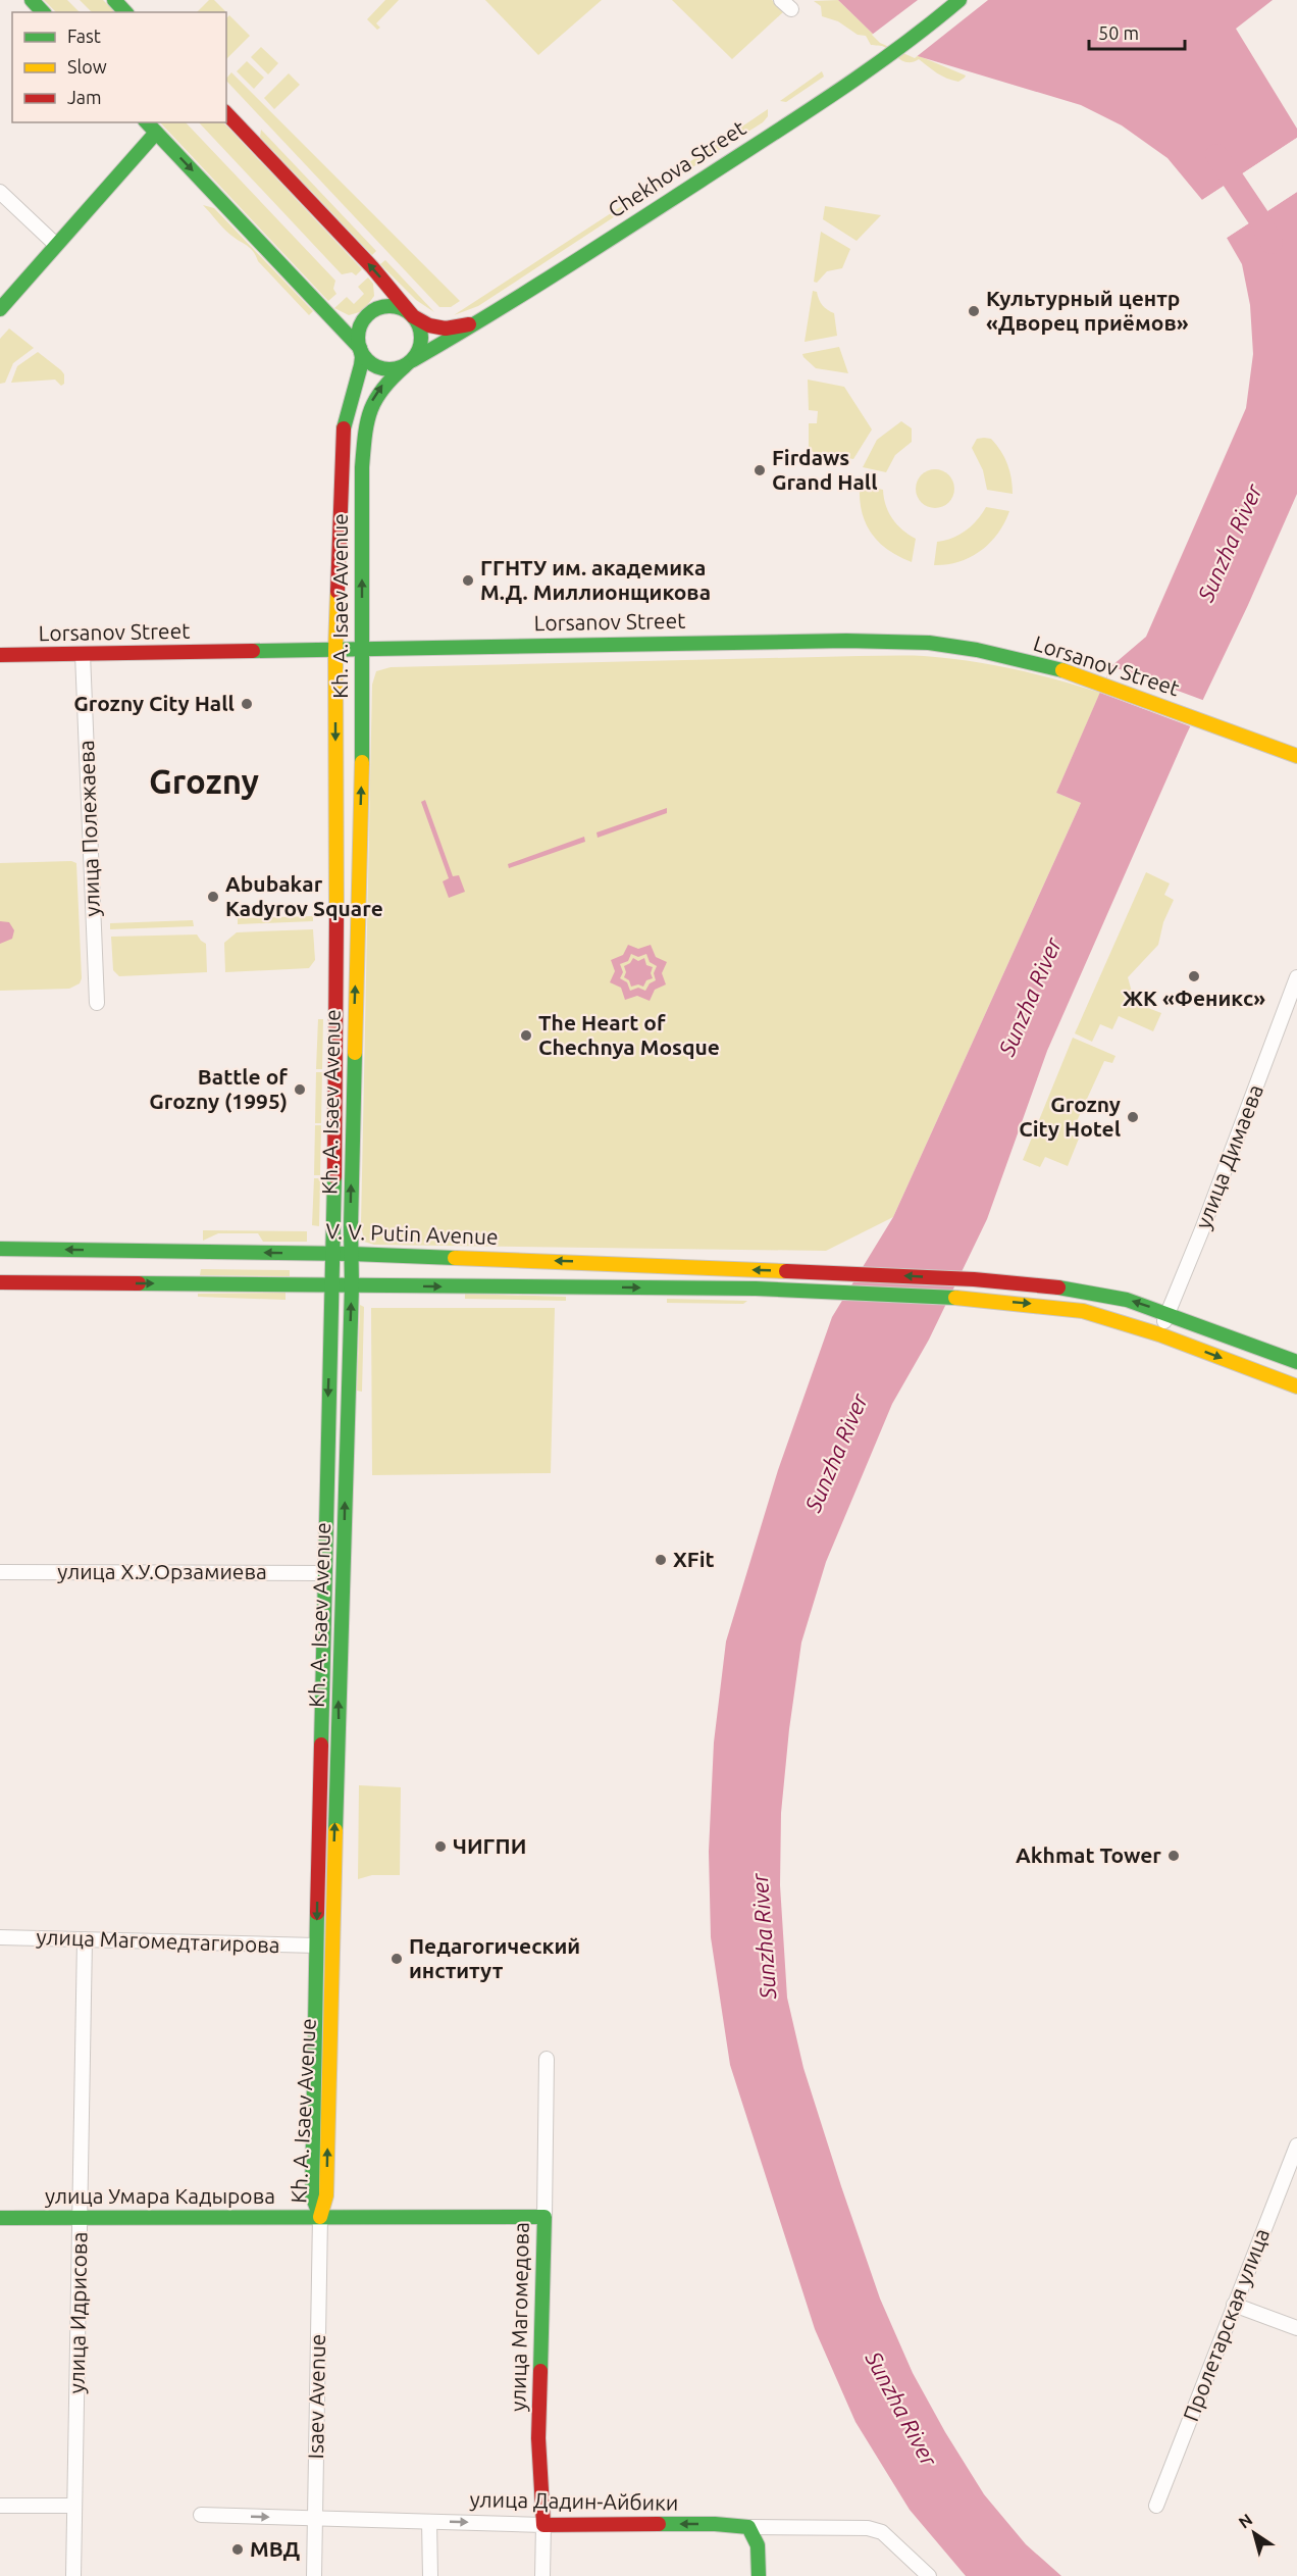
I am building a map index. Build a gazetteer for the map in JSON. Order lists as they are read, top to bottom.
{
  "streets": {
    "main road": [
      "Chekhova Street",
      "Kh. A. Isaev Avenue",
      "Lorsanov Street",
      "V. V. Putin Avenue",
      "улица Умара Кадырова",
      "улица Магомедова",
      "улица Дадин-Айбики"
    ],
    "street": [
      "улица Полежаева",
      "улица Димаева",
      "улица Х.У.Орзамиева",
      "улица Магомедтагирова",
      "улица Идрисова",
      "Пролетарская улица",
      "Isaev Avenue"
    ]
  },
  "crossings": [
    ["Chekhova Street", "Kh. A. Isaev Avenue"],
    ["Kh. A. Isaev Avenue", "Lorsanov Street"],
    ["Kh. A. Isaev Avenue", "V. V. Putin Avenue"],
    ["Kh. A. Isaev Avenue", "улица Х.У.Орзамиева"],
    ["Kh. A. Isaev Avenue", "улица Магомедтагирова"],
    ["Kh. A. Isaev Avenue", "улица Умара Кадырова"],
    ["Kh. A. Isaev Avenue", "Isaev Avenue"],
    ["Lorsanov Street", "улица Полежаева"],
    ["улица Димаева", "V. V. Putin Avenue"],
    ["улица Магомедтагирова", "улица Идрисова"],
    ["улица Умара Кадырова", "улица Идрисова"],
    ["улица Умара Кадырова", "улица Магомедова"],
    ["улица Умара Кадырова", "Isaev Avenue"],
    ["улица Магомедова", "улица Дадин-Айбики"],
    ["Isaev Avenue", "улица Дадин-Айбики"]
  ],
  "districts": ["Grozny"],
  "water": ["Sunzha River"],
  "places": [
    "Культурный центр «Дворец приёмов»",
    "Firdaws Grand Hall",
    "ГГНТУ им. академика М.Д. Миллионщикова",
    "Grozny City Hall",
    "Abubakar Kadyrov Square",
    "ЖК «Феникс»",
    "The Heart of Chechnya Mosque",
    "Battle of Grozny (1995)",
    "Grozny City Hotel",
    "XFit",
    "ЧИГПИ",
    "Akhmat Tower",
    "Педагогический институт",
    "МВД"
  ],
  "legend": ["Fast", "Slow", "Jam"],
  "scale_bar": "50 m",
  "north": "top left"
}
